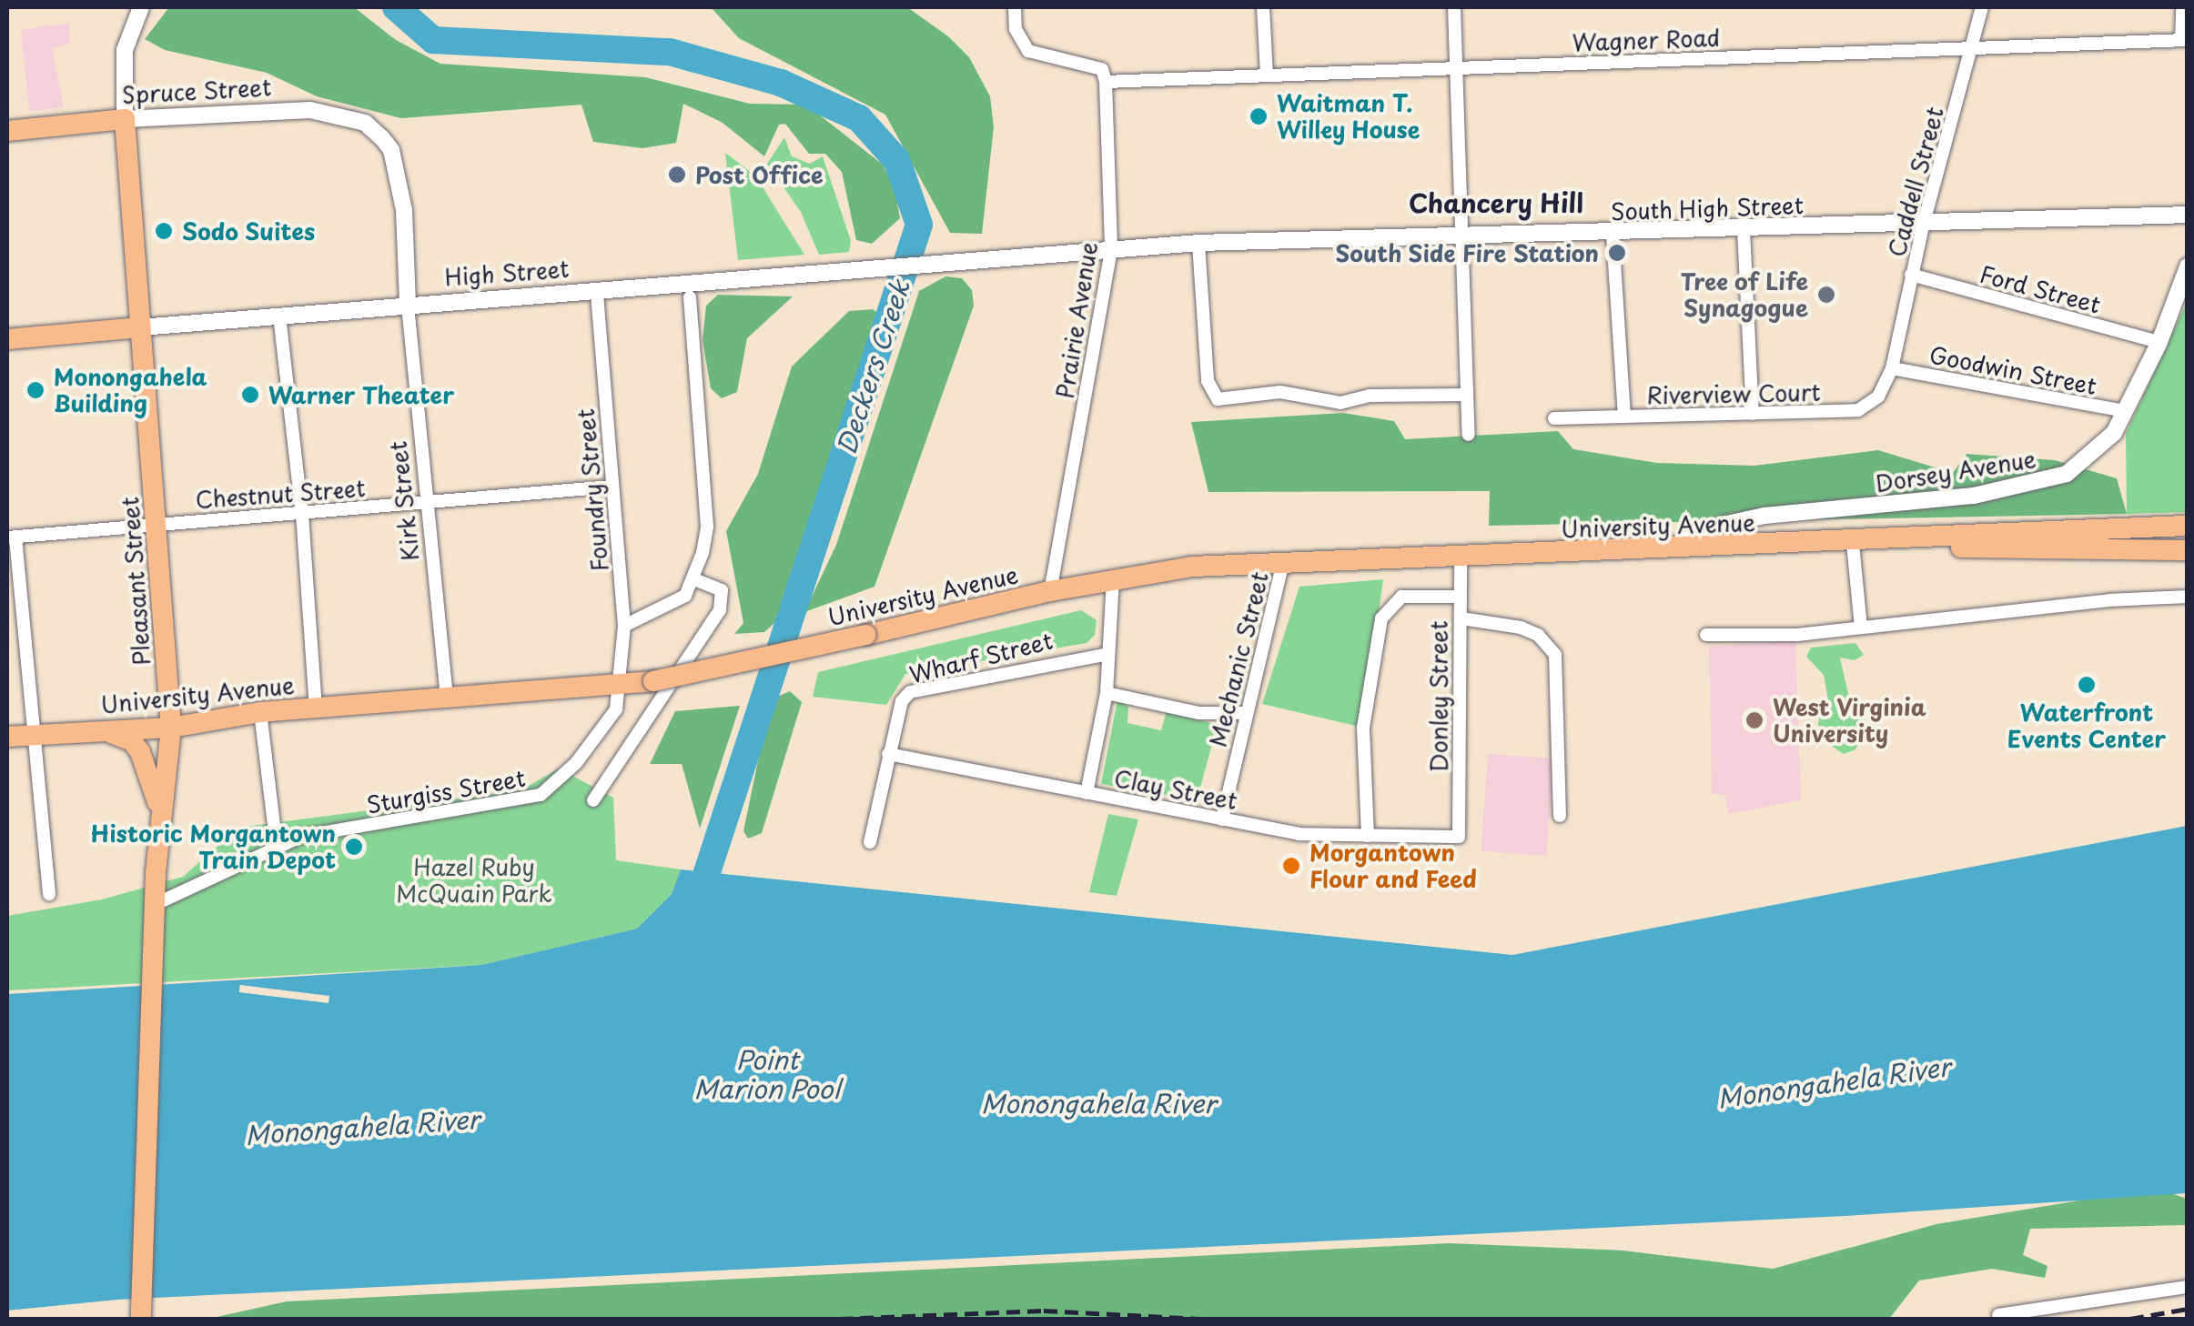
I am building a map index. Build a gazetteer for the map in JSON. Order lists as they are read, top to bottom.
{
  "streets": {
    "main road": [
      "Spruce Street",
      "High Street",
      "University Avenue",
      "Pleasant Street"
    ],
    "street": [
      "Wagner Road",
      "Caddell Street",
      "South High Street",
      "Ford Street",
      "Prairie Avenue",
      "Goodwin Street",
      "Riverview Court",
      "Dorsey Avenue",
      "Foundry Street",
      "Chestnut Street",
      "Kirk Street",
      "Wharf Street",
      "Mechanic Street",
      "Donley Street",
      "Clay Street",
      "Sturgiss Street"
    ]
  },
  "crossings": [
    ["Wagner Road", "Caddell Street"],
    ["Wagner Road", "Prairie Avenue"],
    ["Spruce Street", "Kirk Street"],
    ["Spruce Street", "Pleasant Street"],
    ["Caddell Street", "South High Street"],
    ["Caddell Street", "Ford Street"],
    ["Caddell Street", "Goodwin Street"],
    ["Caddell Street", "Riverview Court"],
    ["South High Street", "High Street"],
    ["South High Street", "Prairie Avenue"],
    ["High Street", "Foundry Street"],
    ["High Street", "Kirk Street"],
    ["High Street", "Pleasant Street"],
    ["Ford Street", "Dorsey Avenue"],
    ["Prairie Avenue", "University Avenue"],
    ["Goodwin Street", "Riverview Court"],
    ["Goodwin Street", "Dorsey Avenue"],
    ["Dorsey Avenue", "University Avenue"],
    ["Foundry Street", "Chestnut Street"],
    ["Foundry Street", "University Avenue"],
    ["Foundry Street", "Sturgiss Street"],
    ["Chestnut Street", "Kirk Street"],
    ["Chestnut Street", "Pleasant Street"],
    ["Kirk Street", "University Avenue"],
    ["University Avenue", "Pleasant Street"],
    ["University Avenue", "Mechanic Street"],
    ["University Avenue", "Donley Street"],
    ["University Avenue", "Sturgiss Street"],
    ["Wharf Street", "Clay Street"],
    ["Mechanic Street", "Clay Street"],
    ["Donley Street", "Clay Street"]
  ],
  "districts": ["Chancery Hill"],
  "water": ["Deckers Creek", "Point Marion Pool", "Monongahela River"],
  "parks": ["Hazel Ruby McQuain Park"],
  "places": [
    "Waitman T. Willey House",
    "Post Office",
    "Sodo Suites",
    "South Side Fire Station",
    "Tree of Life Synagogue",
    "Monongahela Building",
    "Warner Theater",
    "Waterfront Events Center",
    "West Virginia University",
    "Historic Morgantown Train Depot",
    "Morgantown Flour and Feed"
  ]
}
